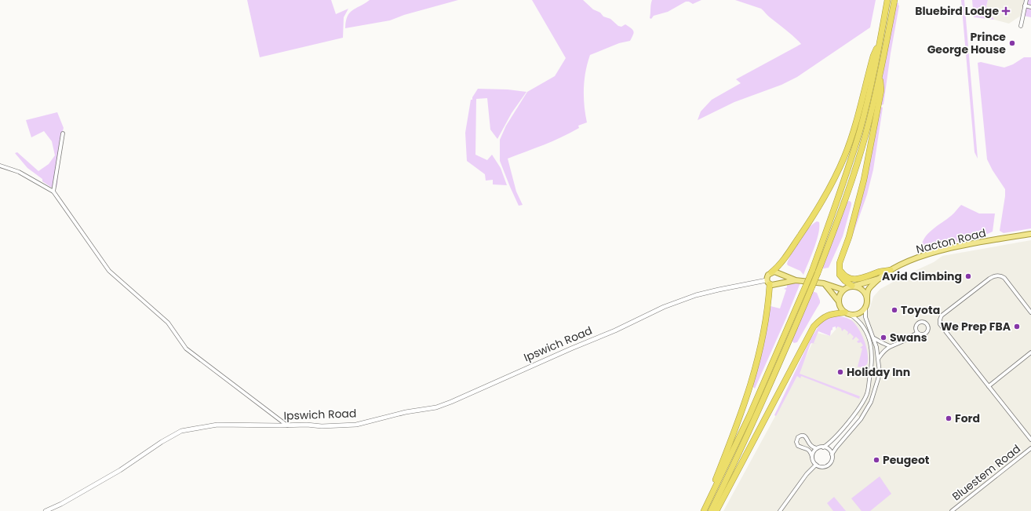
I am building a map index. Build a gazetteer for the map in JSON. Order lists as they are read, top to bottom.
{
  "streets": {
    "main road": ["Nacton Road"],
    "street": ["Ipswich Road", "Bluestem Road"]
  },
  "places": {
    "health": ["Bluebird Lodge"],
    "other": [
      "Prince George House",
      "Avid Climbing",
      "Toyota",
      "We Prep FBA",
      "Swans",
      "Holiday Inn",
      "Ford",
      "Peugeot"
    ]
  }
}
